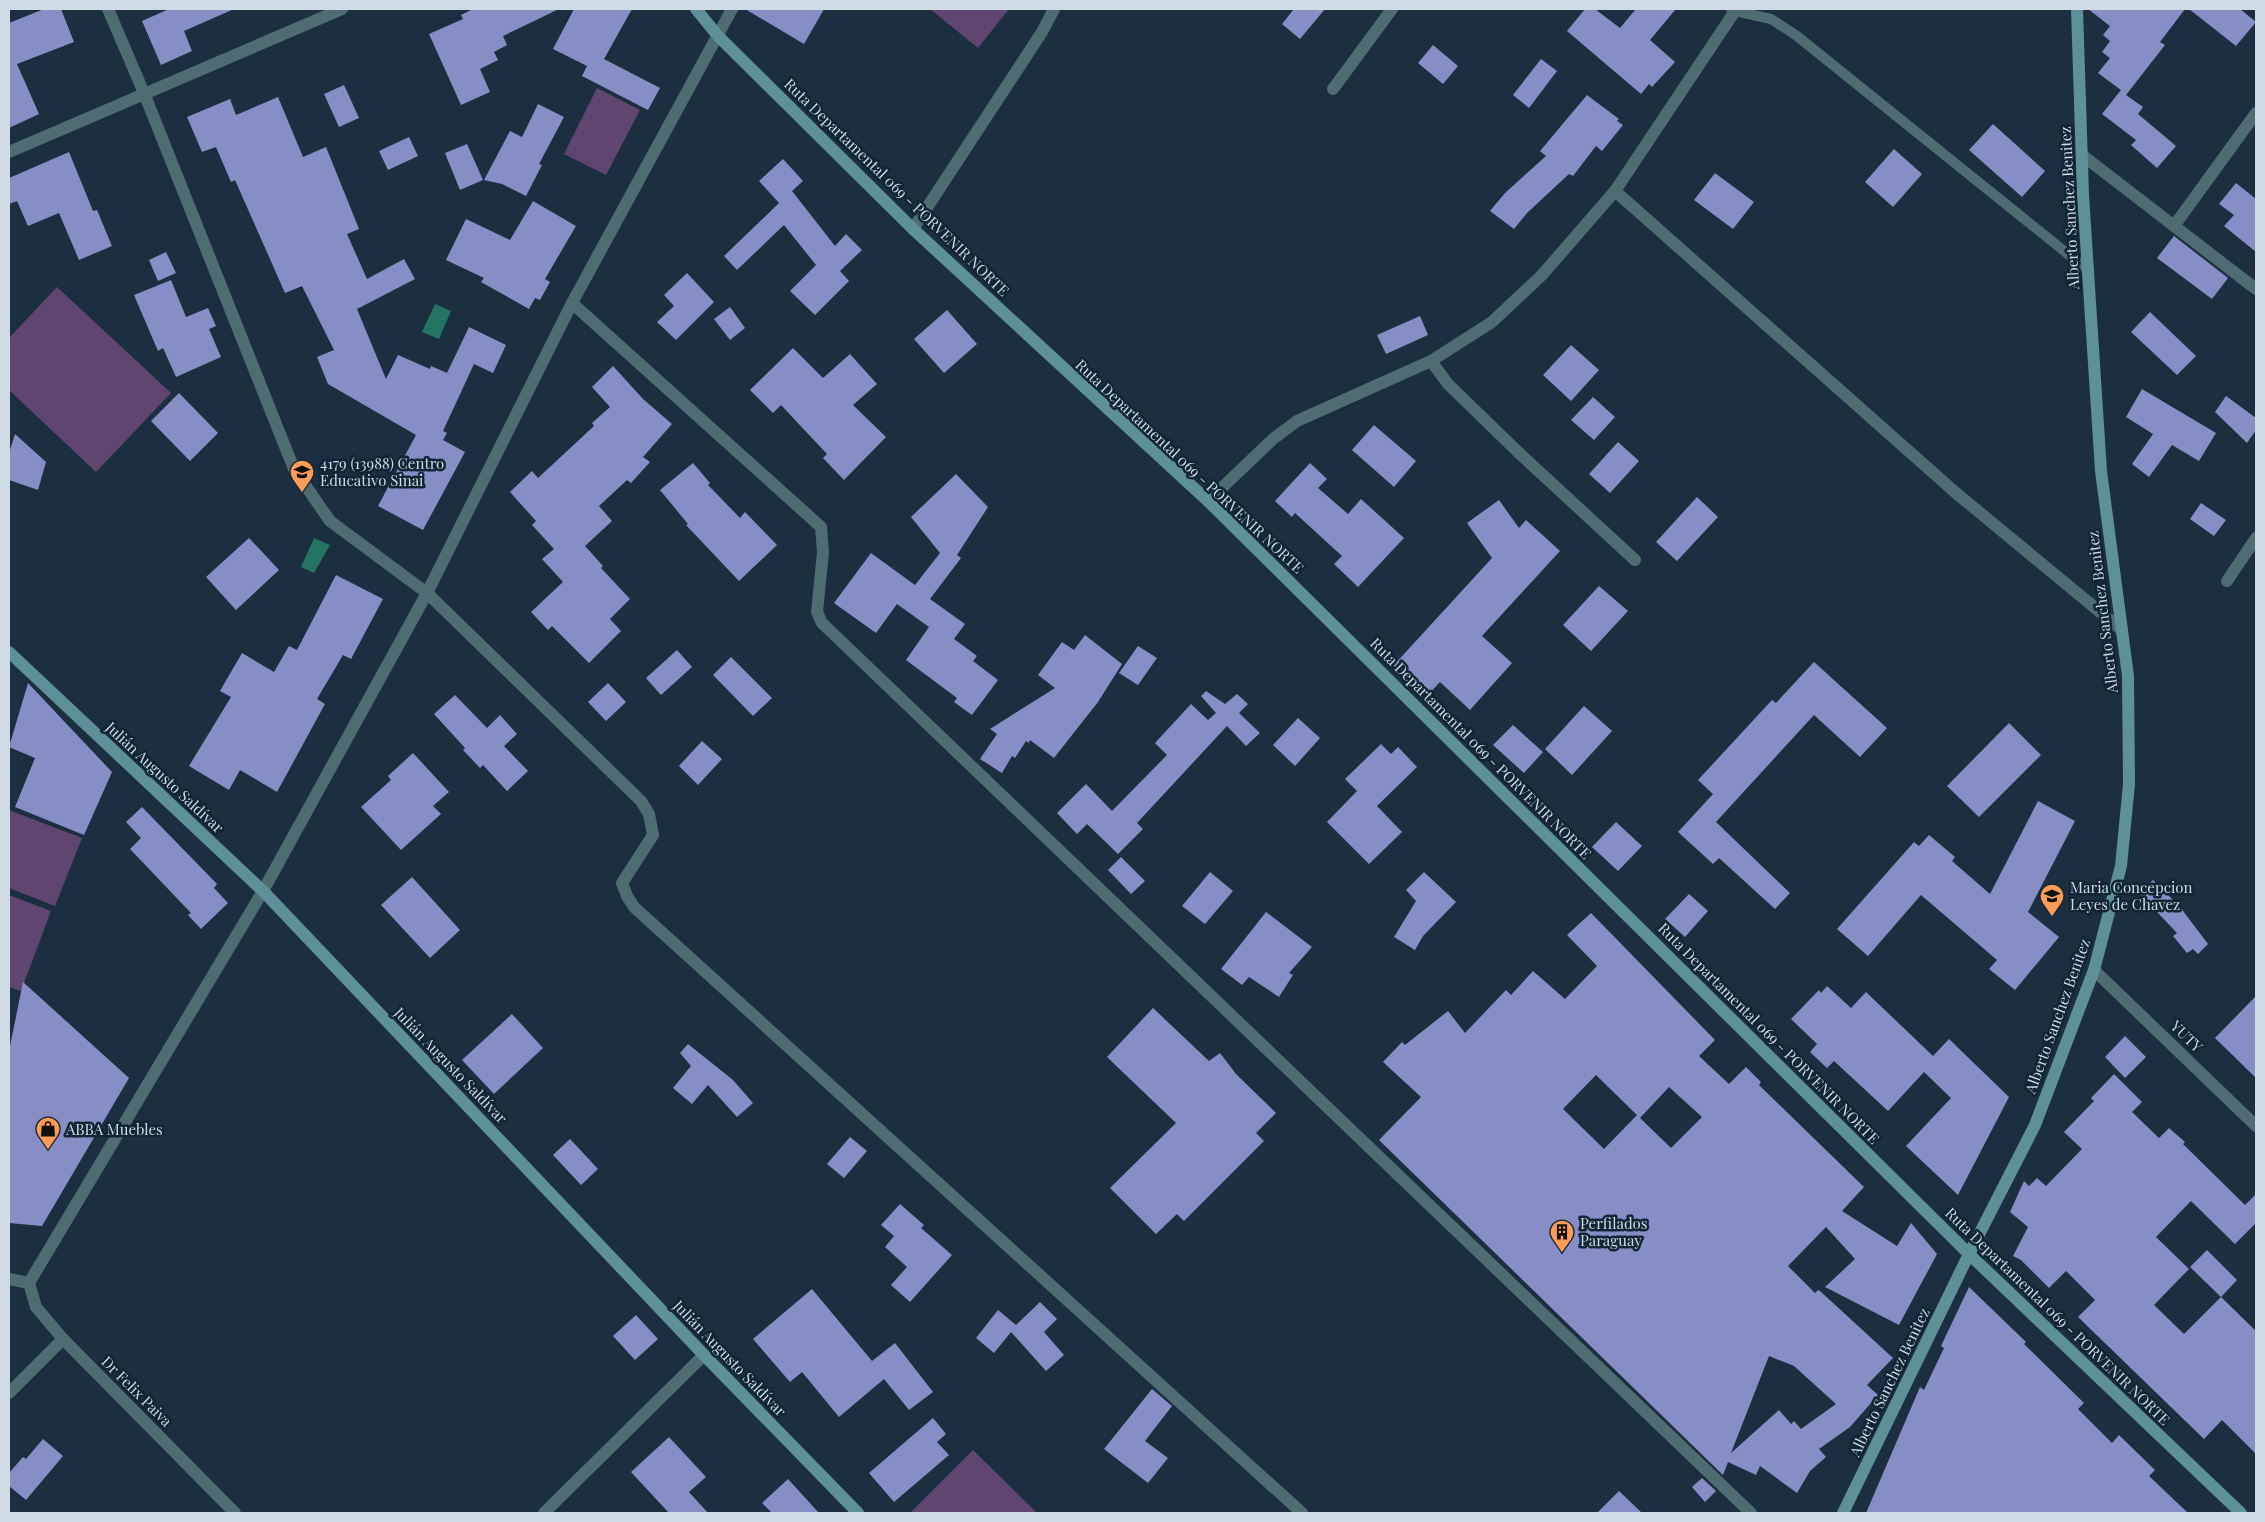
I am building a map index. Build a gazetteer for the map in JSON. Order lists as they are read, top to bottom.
{
  "streets": {
    "street": [
      "Ruta Departamental 069 - PORVENIR NORTE",
      "Alberto Sanchez Benitez",
      "Julián Augusto Saldívar",
      "YUTY",
      "Dr Felix Paiva"
    ]
  },
  "crossings": [
    ["Ruta Departamental 069 - PORVENIR NORTE", "Alberto Sanchez Benitez"],
    ["Alberto Sanchez Benitez", "YUTY"]
  ],
  "places": {
    "school or university": ["4179 (13988) Centro Educativo Sinai", "Maria Concepcion Leyes de Chavez"],
    "shop": ["ABBA Muebles"],
    "building": ["Perfilados Paraguay"]
  }
}
